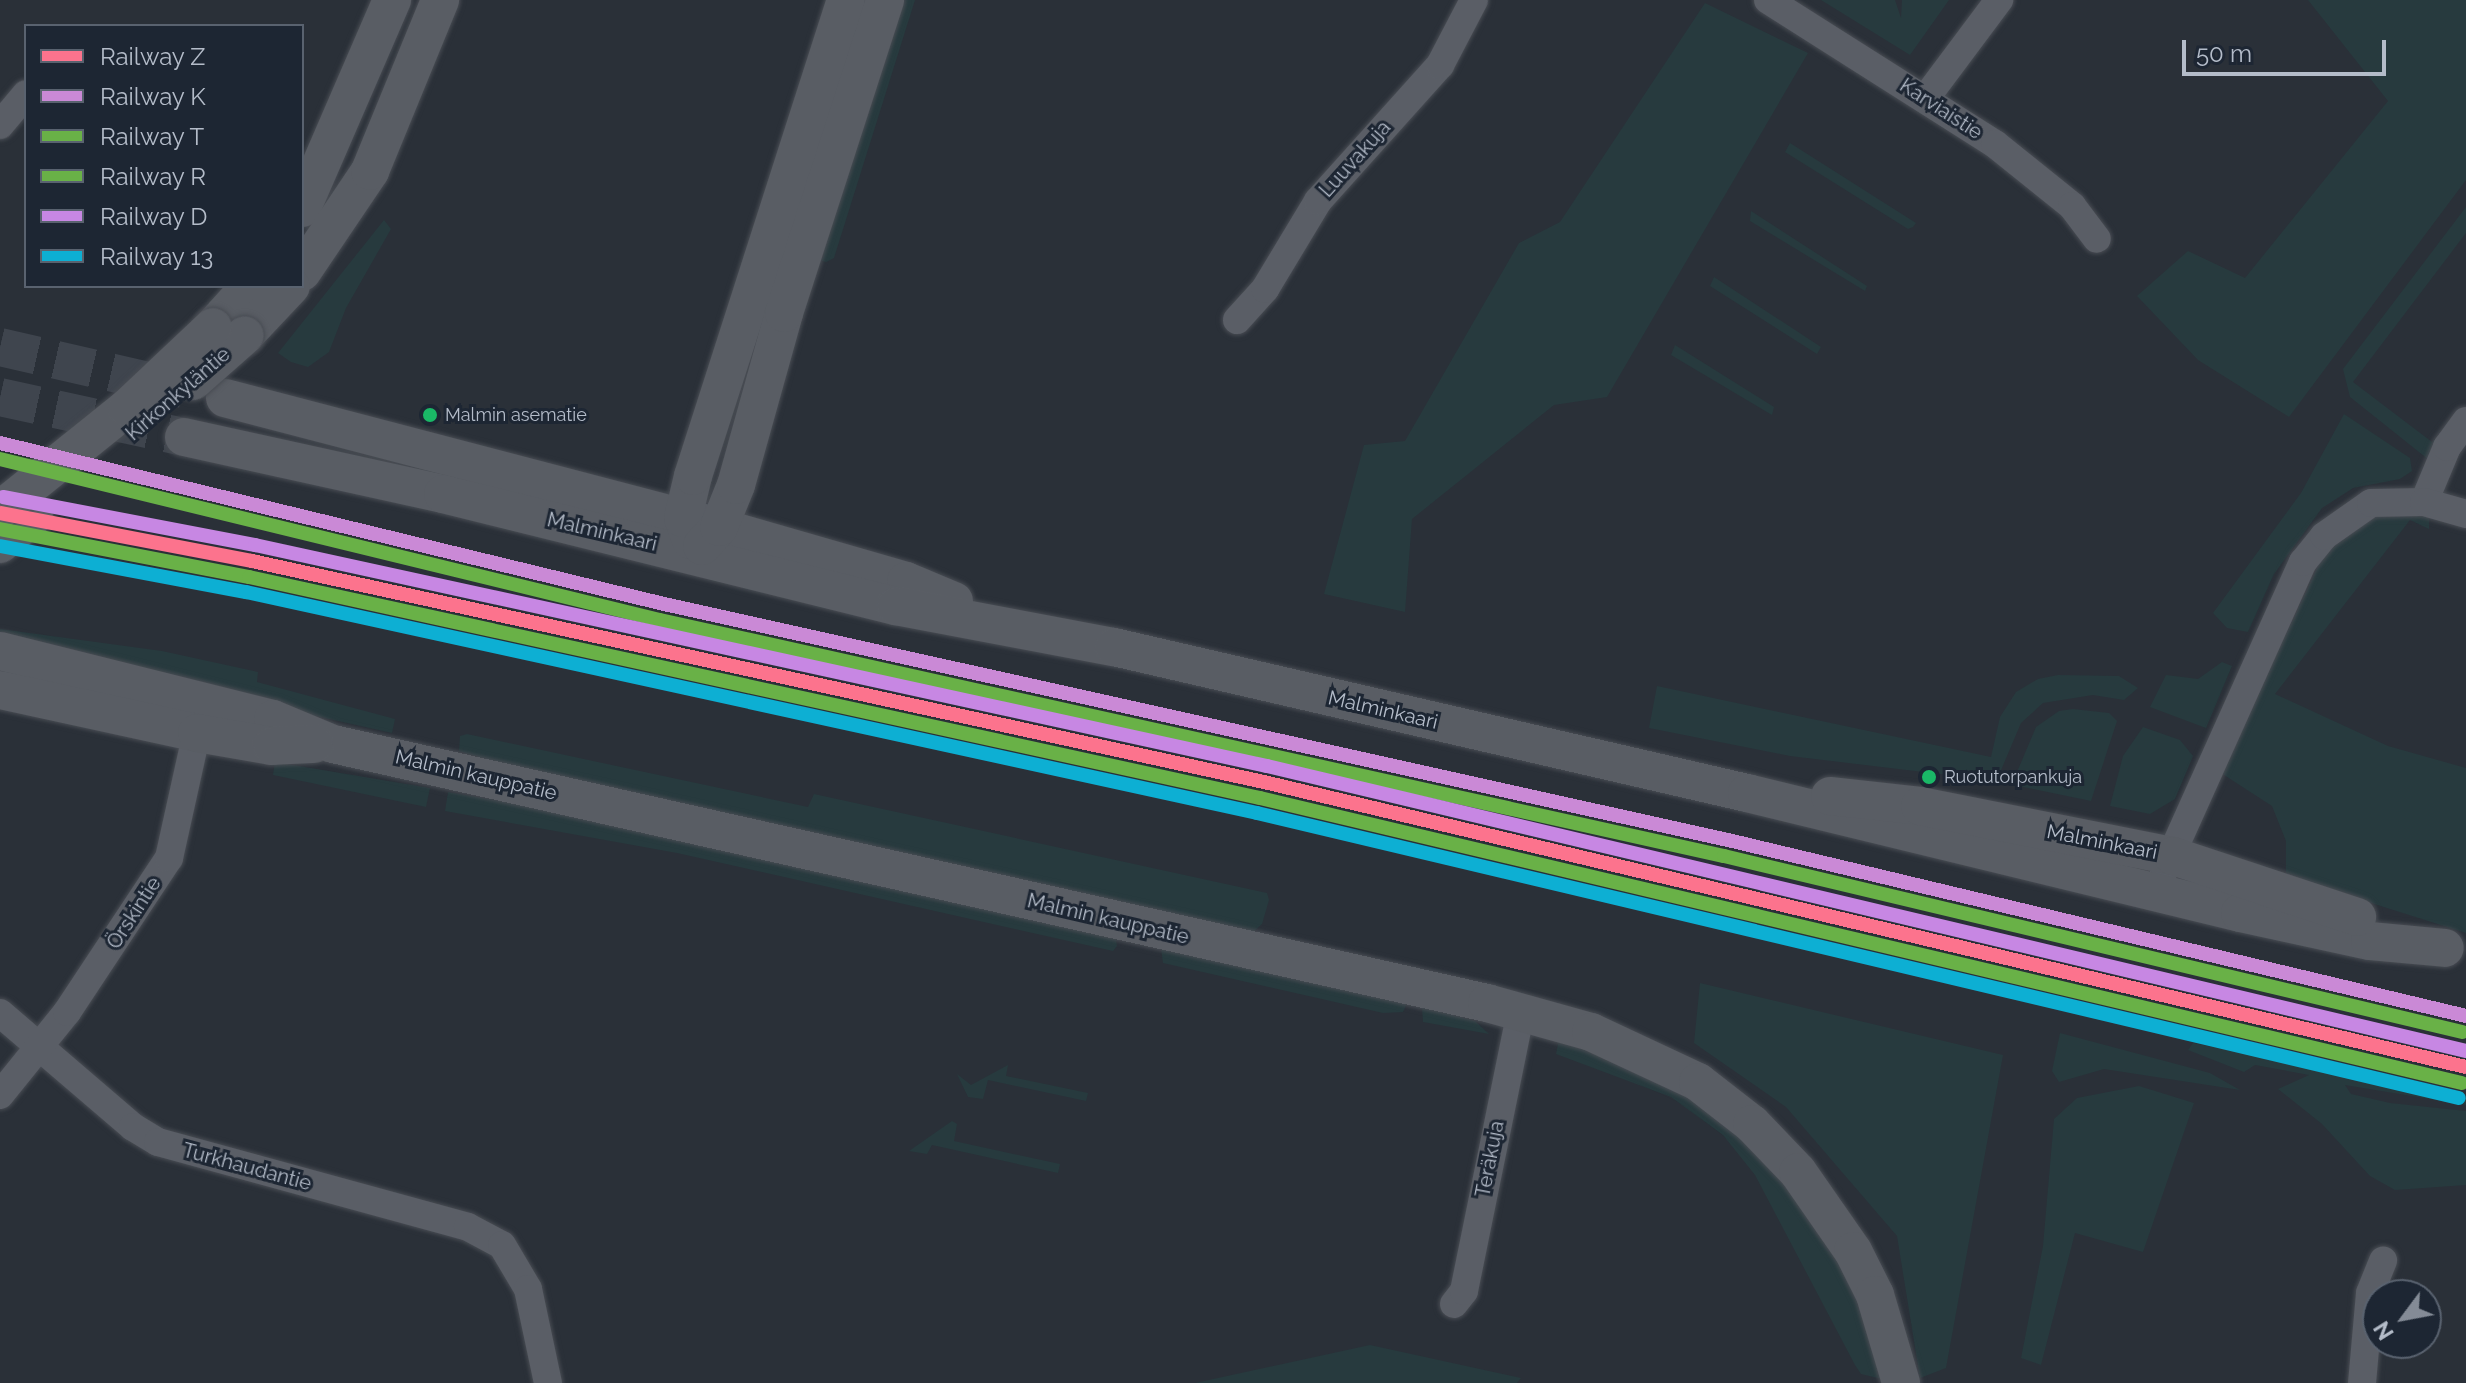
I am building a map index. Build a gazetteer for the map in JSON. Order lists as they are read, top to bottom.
{
  "streets": {
    "main road": ["Kirkonkyläntie", "Malminkaari", "Malmin kauppatie"],
    "street": [
      "Karviaistie",
      "Luuvakuja",
      "Örskintie",
      "Teräkuja",
      "Turkhaudantie"
    ]
  },
  "crossings": [
    ["Malmin kauppatie", "Örskintie"],
    ["Malmin kauppatie", "Teräkuja"],
    ["Örskintie", "Turkhaudantie"]
  ],
  "places": ["Malmin asematie", "Ruotutorpankuja"],
  "lines": [
    "rail line K",
    "rail line T",
    "rail line D",
    "rail line Z",
    "rail line R",
    "rail line 13"
  ],
  "legend": [
    "Railway Z",
    "Railway K",
    "Railway T",
    "Railway R",
    "Railway D",
    "Railway 13"
  ],
  "scale_bar": "50 m",
  "north": "bottom left"
}
